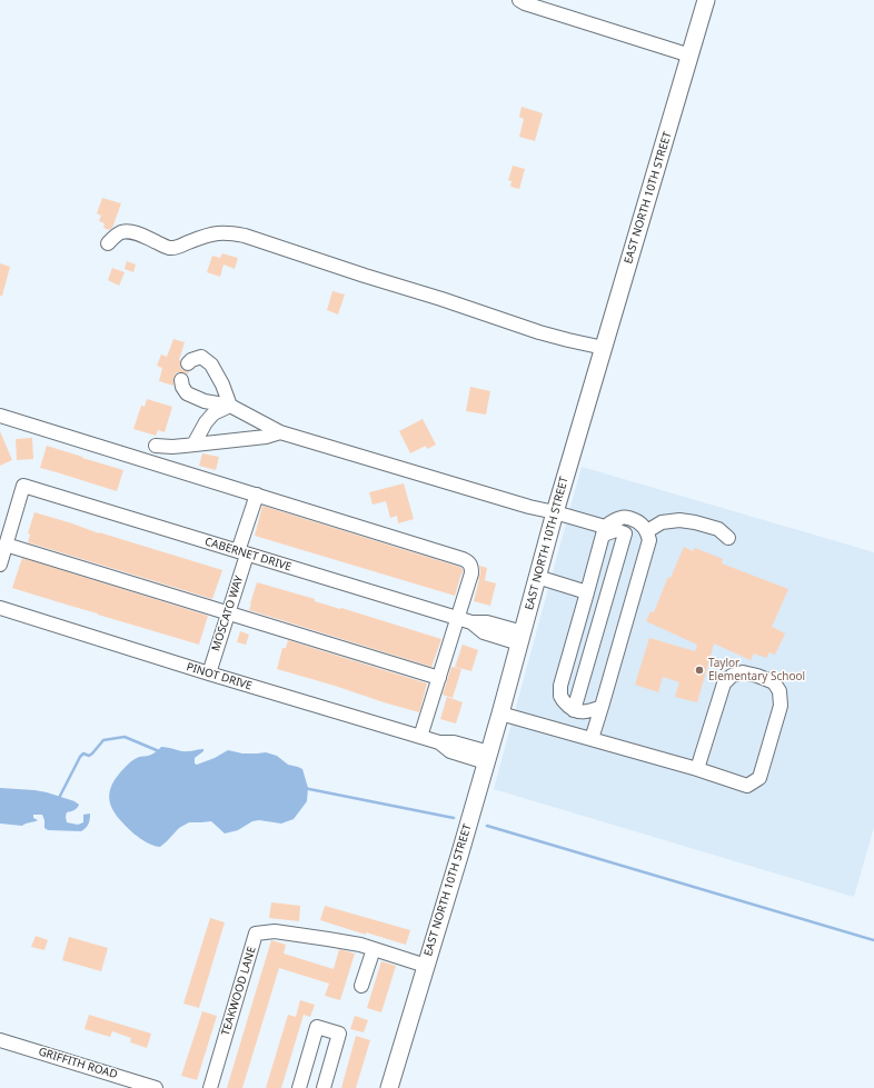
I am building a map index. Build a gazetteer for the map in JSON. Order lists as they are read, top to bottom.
{
  "streets": {
    "main road": ["EAST NORTH 10TH STREET"],
    "street": [
      "CABERNET DRIVE",
      "MOSCATO WAY",
      "PINOT DRIVE",
      "TEAKWOOD LANE",
      "GRIFFITH ROAD"
    ]
  },
  "crossings": [
    ["EAST NORTH 10TH STREET", "CABERNET DRIVE"],
    ["EAST NORTH 10TH STREET", "PINOT DRIVE"],
    ["EAST NORTH 10TH STREET", "TEAKWOOD LANE"],
    ["CABERNET DRIVE", "MOSCATO WAY"],
    ["MOSCATO WAY", "PINOT DRIVE"]
  ],
  "places": ["Taylor Elementary School"]
}
